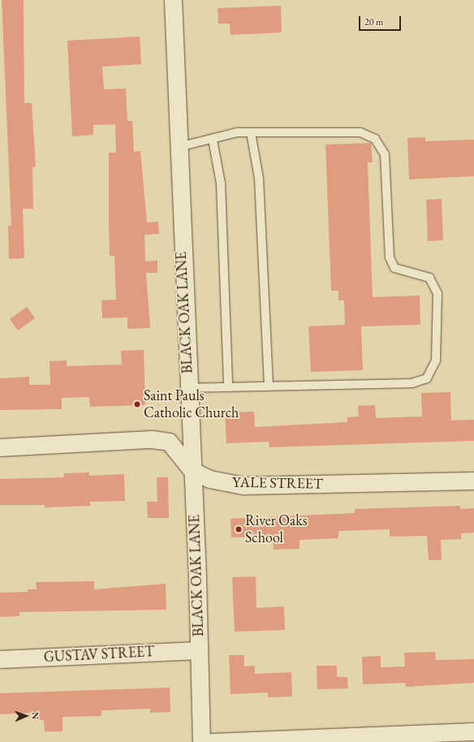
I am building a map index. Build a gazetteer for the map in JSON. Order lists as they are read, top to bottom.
{
  "streets": {
    "street": ["BLACK OAK LANE", "YALE STREET", "GUSTAV STREET"]
  },
  "crossings": [
    ["BLACK OAK LANE", "YALE STREET"],
    ["BLACK OAK LANE", "GUSTAV STREET"]
  ],
  "places": ["Saint Pauls Catholic Church", "River Oaks School"],
  "scale_bar": "20 m",
  "north": "right"
}
